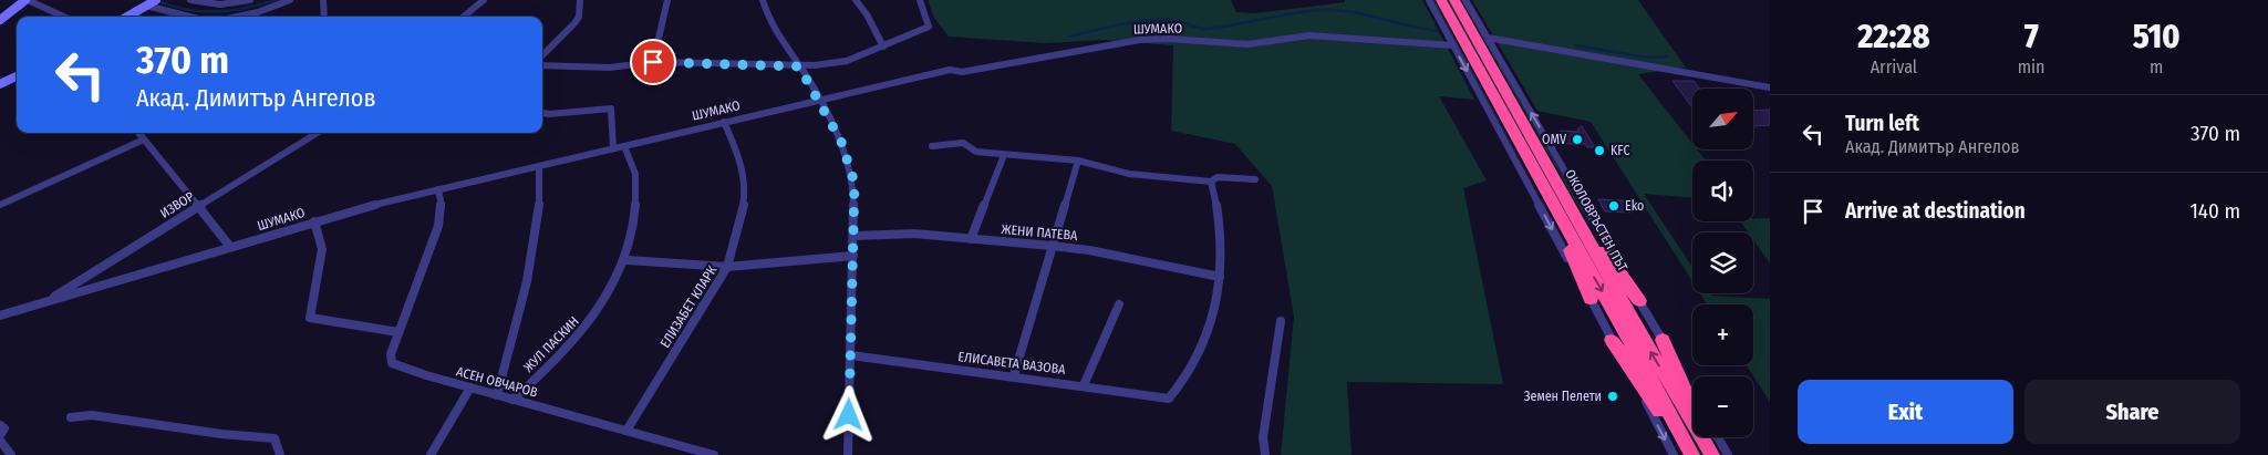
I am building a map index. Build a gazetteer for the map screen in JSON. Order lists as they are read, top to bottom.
{
  "streets": {
    "highway": ["ОКОЛОВРЪСТЕН ПЪТ"],
    "street": [
      "ШУМАКО",
      "ИЗВОР",
      "ЖЕНИ ПАТЕВА",
      "ЕЛИЗАБЕТ КЛАРК",
      "ЖУЛ ПАСКИН",
      "ЕЛИСАВЕТА ВАЗОВА",
      "АСЕН ОВЧАРОВ"
    ]
  },
  "crossings": [
    ["ШУМАКО", "ИЗВОР"],
    ["ШУМАКО", "ЕЛИЗАБЕТ КЛАРК"],
    ["ШУМАКО", "ЖУЛ ПАСКИН"],
    ["ЖЕНИ ПАТЕВА", "ЕЛИСАВЕТА ВАЗОВА"],
    ["ЕЛИЗАБЕТ КЛАРК", "АСЕН ОВЧАРОВ"],
    ["ЖУЛ ПАСКИН", "АСЕН ОВЧАРОВ"]
  ],
  "places": [
    "OMV",
    "KFC",
    "Eko",
    "Земен Пелети"
  ],
  "north": "top right",
  "page": {
    "eta": [
      "22:28",
      "Arrival",
      "7",
      "min",
      "510",
      "m"
    ],
    "turn": ["370 m", "Акад. Димитър Ангелов"],
    "map_buttons": ["+", "−"],
    "list": [
      {
        "name": "Turn left",
        "note": "Акад. Димитър Ангелов",
        "value": "370 m"
      },
      {
        "name": "Arrive at destination",
        "value": "140 m"
      }
    ],
    "buttons": ["Exit", "Share"]
  }
}
